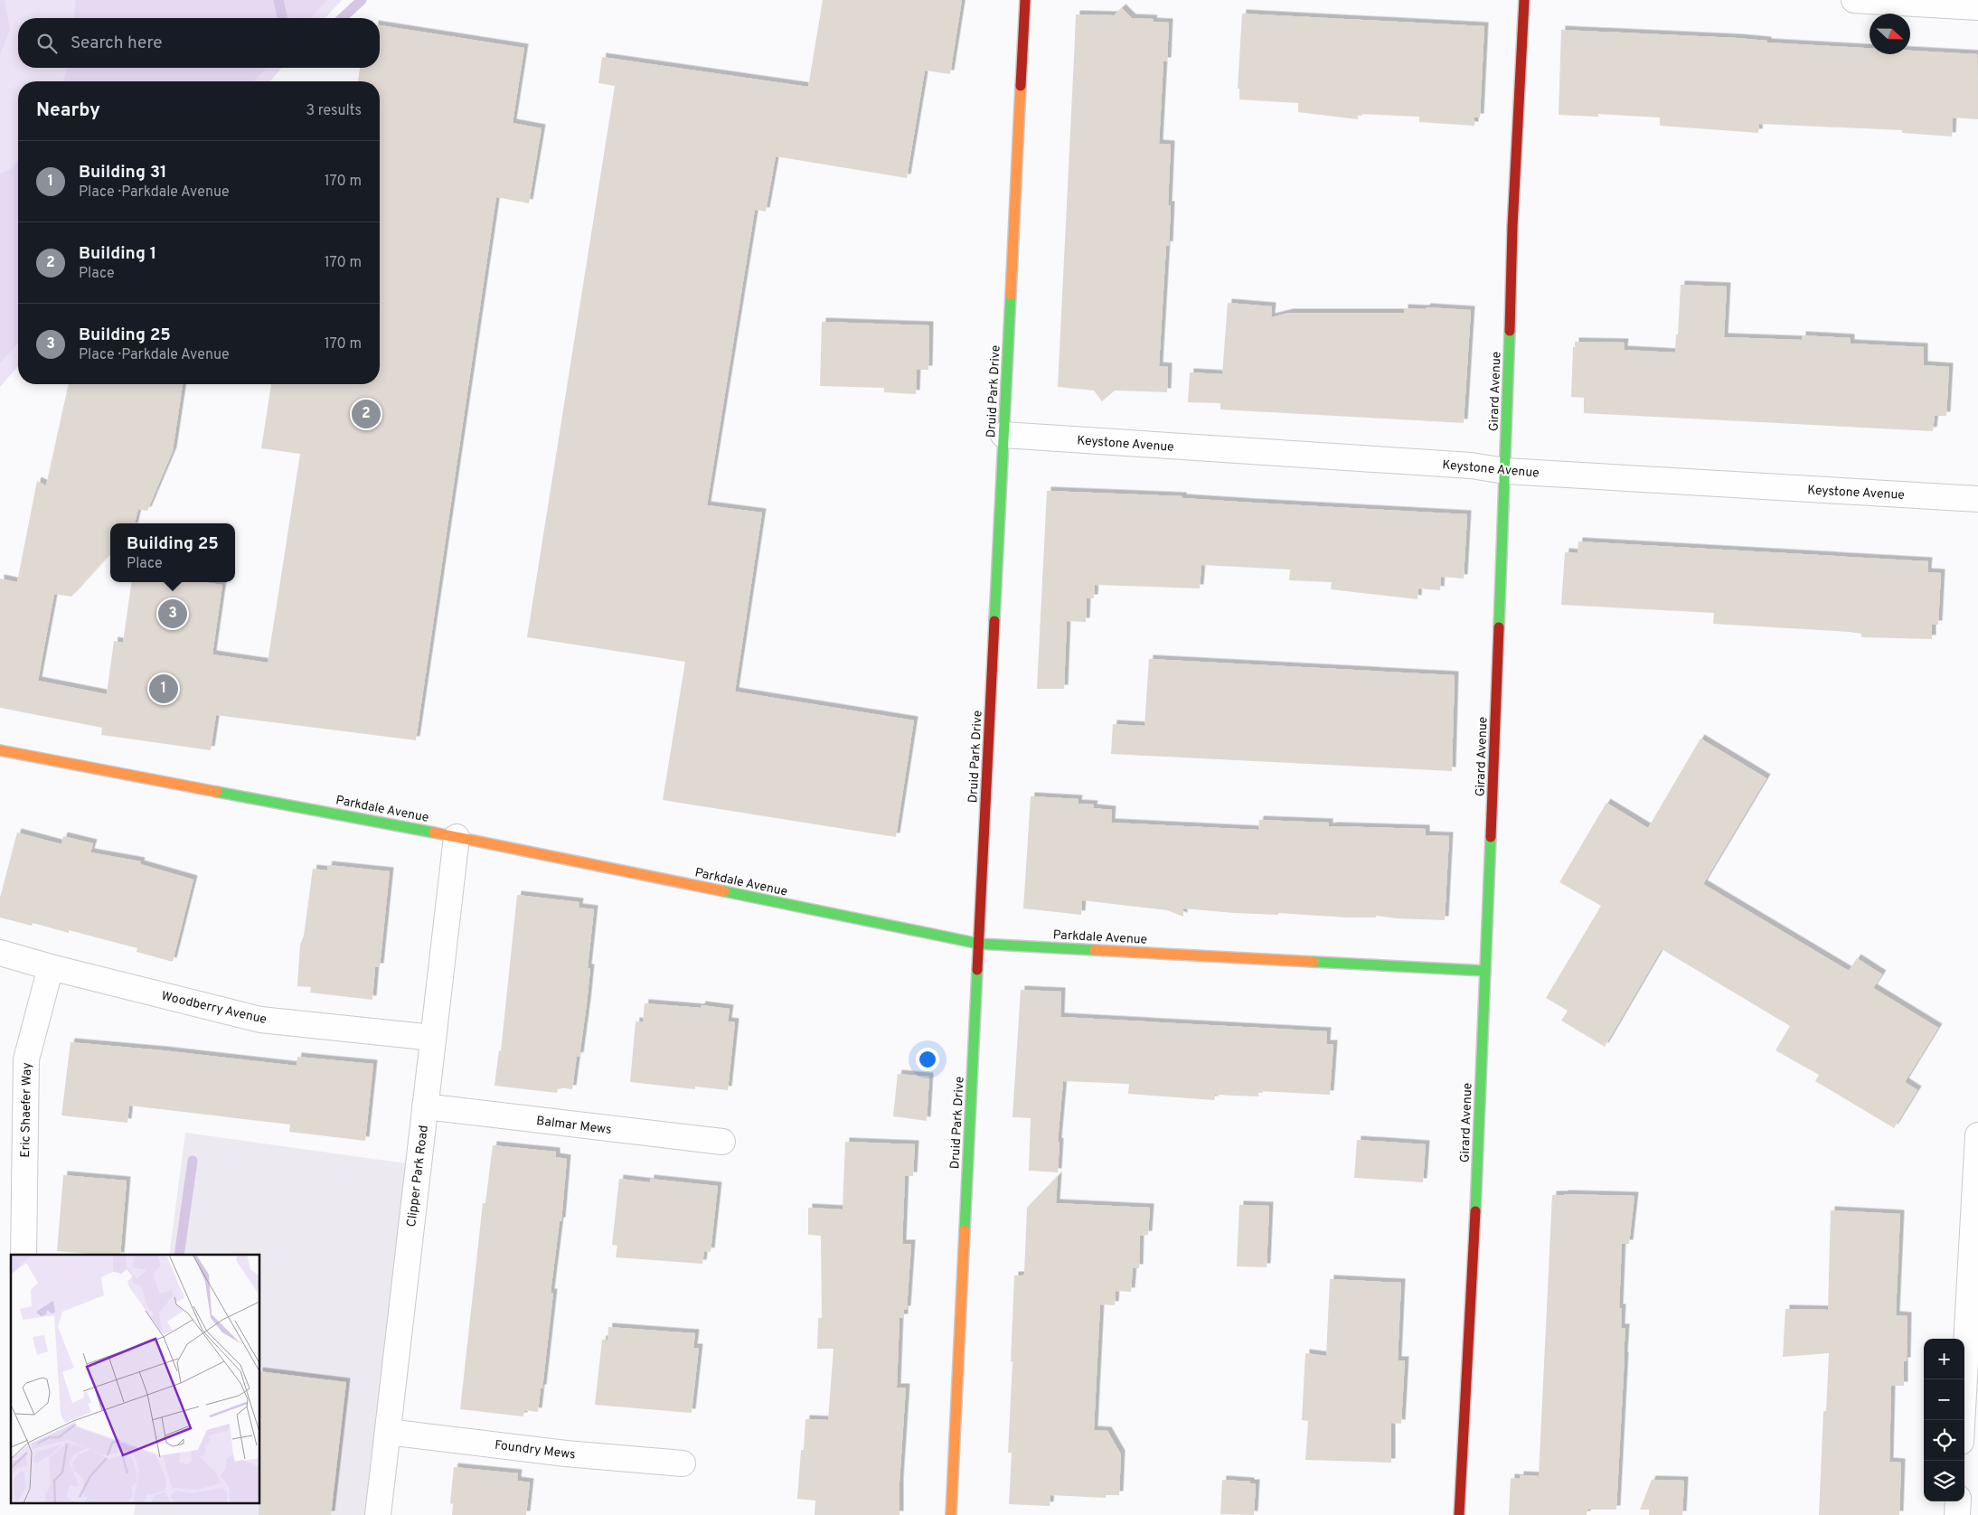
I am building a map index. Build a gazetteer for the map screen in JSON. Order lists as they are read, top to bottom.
{
  "streets": {
    "street": [
      "Druid Park Drive",
      "Girard Avenue",
      "Keystone Avenue",
      "Parkdale Avenue",
      "Woodberry Avenue",
      "Eric Shaefer Way",
      "Balmar Mews",
      "Clipper Park Road",
      "Foundry Mews"
    ]
  },
  "crossings": [
    ["Druid Park Drive", "Keystone Avenue"],
    ["Druid Park Drive", "Parkdale Avenue"],
    ["Girard Avenue", "Keystone Avenue"],
    ["Girard Avenue", "Parkdale Avenue"],
    ["Parkdale Avenue", "Clipper Park Road"],
    ["Woodberry Avenue", "Eric Shaefer Way"],
    ["Woodberry Avenue", "Clipper Park Road"],
    ["Balmar Mews", "Clipper Park Road"],
    ["Clipper Park Road", "Foundry Mews"]
  ],
  "north": "right",
  "page": {
    "search": "Search here",
    "heading": ["Nearby", "3 results"],
    "list": [
      {
        "mark": "1",
        "name": "Building 31",
        "note": "Place · Parkdale Avenue",
        "value": "170 m"
      },
      {
        "mark": "2",
        "name": "Building 1",
        "note": "Place",
        "value": "170 m"
      },
      {
        "mark": "3",
        "name": "Building 25",
        "note": "Place · Parkdale Avenue",
        "value": "170 m"
      }
    ],
    "pins": ["2", "3", "1"],
    "popup": ["Building 25", "Place"],
    "map_buttons": ["+", "−"]
  }
}
